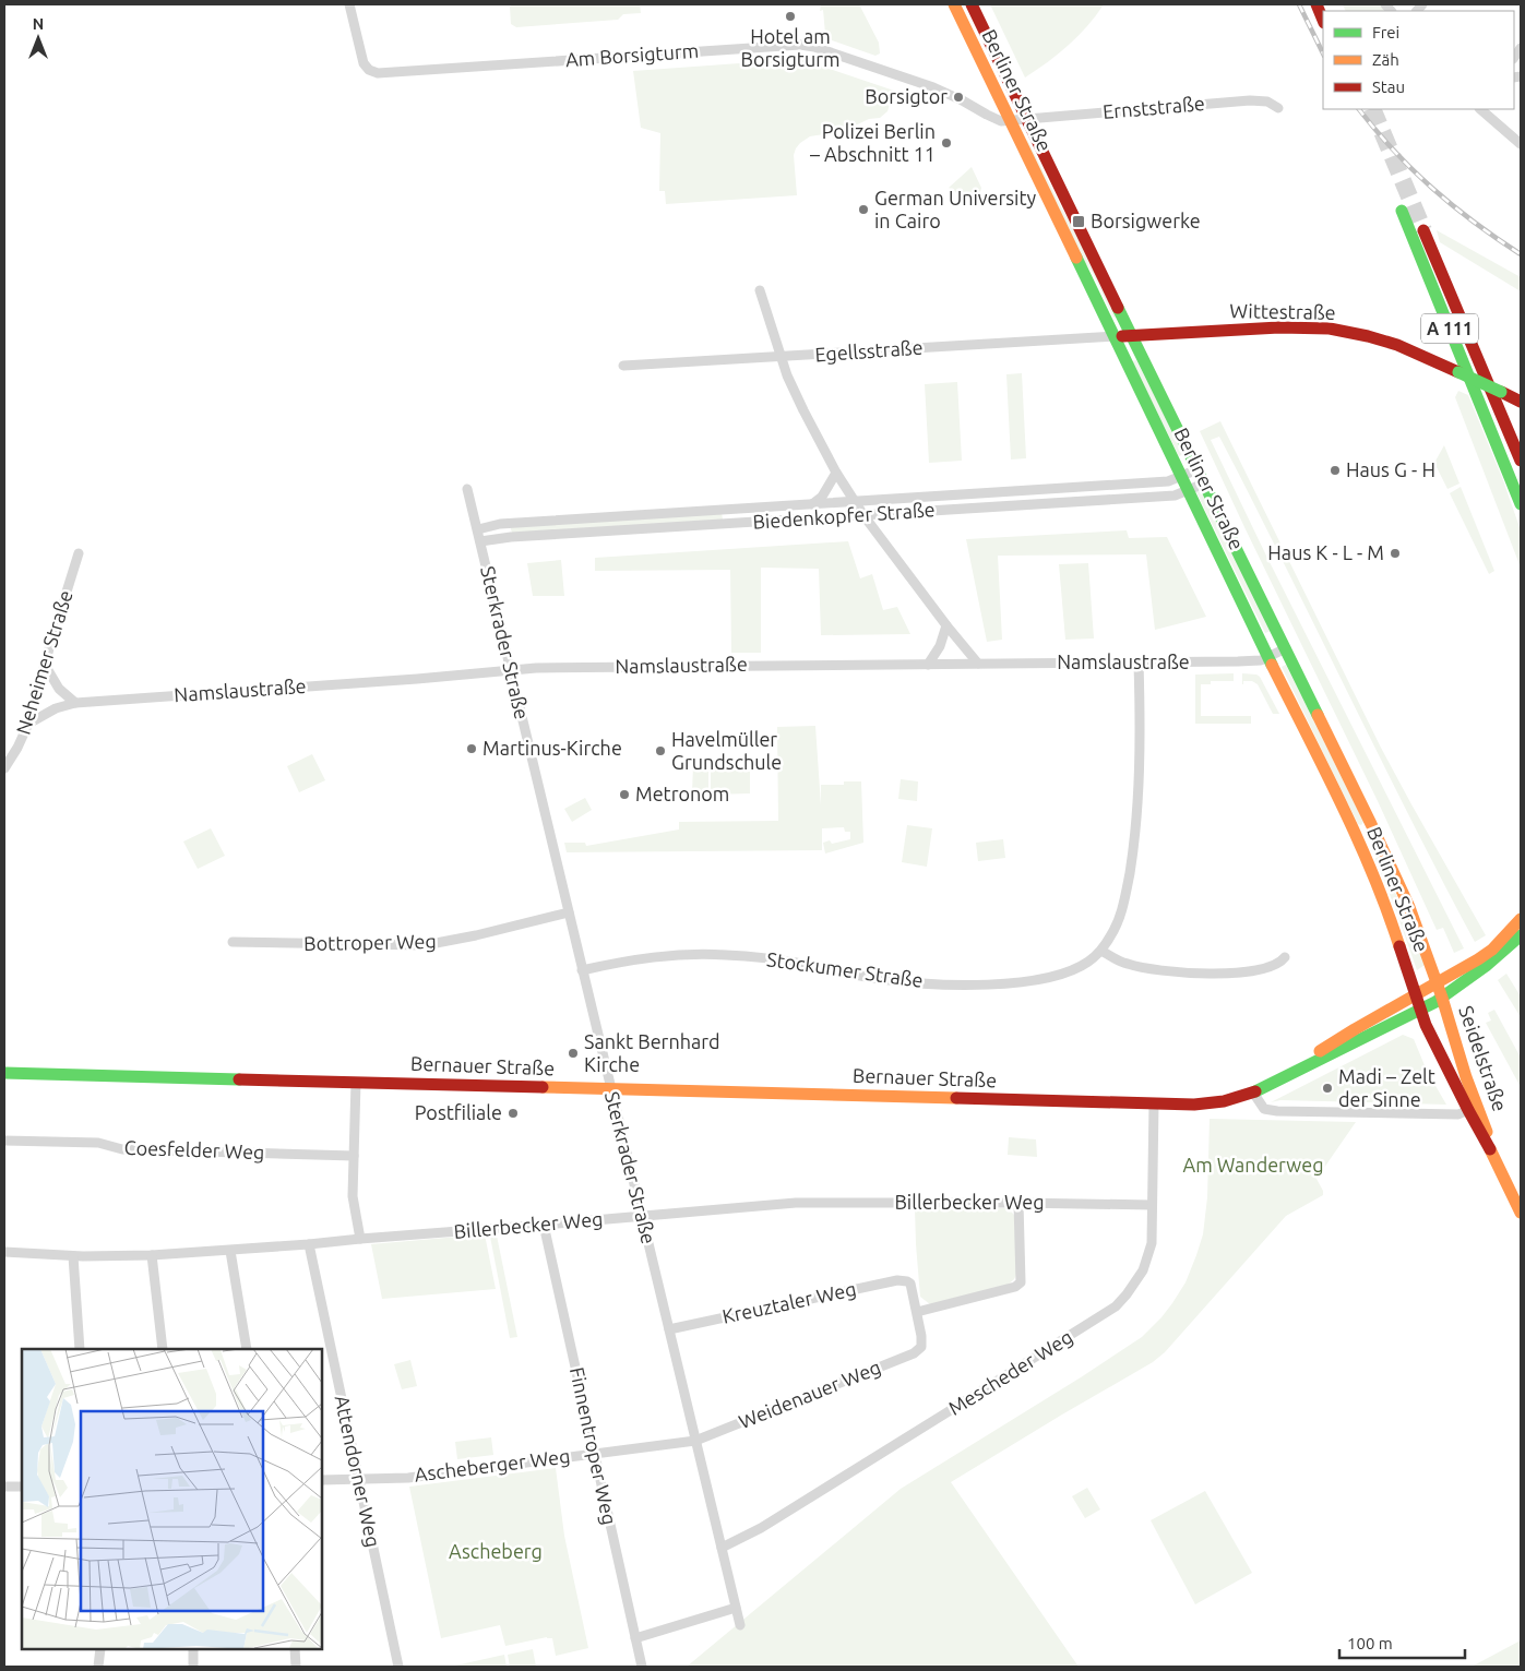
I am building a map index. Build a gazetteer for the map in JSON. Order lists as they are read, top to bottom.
{
  "streets": {
    "main road": [
      "Berliner Straße",
      "Wittestraße",
      "A 111",
      "Seidelstraße",
      "Bernauer Straße"
    ],
    "street": [
      "Am Borsigturm",
      "Ernststraße",
      "Egellsstraße",
      "Biedenkopfer Straße",
      "Sterkrader Straße",
      "Neheimer Straße",
      "Namslaustraße",
      "Bottroper Weg",
      "Stockumer Straße",
      "Coesfelder Weg",
      "Billerbecker Weg",
      "Kreuztaler Weg",
      "Mescheder Weg",
      "Weidenauer Weg",
      "Finnentroper Weg",
      "Ascheberger Weg",
      "Attendorner Weg"
    ]
  },
  "crossings": [
    ["Am Borsigturm", "Berliner Straße"],
    ["Am Borsigturm", "Ernststraße"],
    ["Berliner Straße", "Ernststraße"],
    ["Berliner Straße", "Wittestraße"],
    ["Berliner Straße", "Egellsstraße"],
    ["Berliner Straße", "Biedenkopfer Straße"],
    ["Berliner Straße", "Namslaustraße"],
    ["Berliner Straße", "Seidelstraße"],
    ["Berliner Straße", "Bernauer Straße"],
    ["Wittestraße", "Egellsstraße"],
    ["Biedenkopfer Straße", "Sterkrader Straße"],
    ["Sterkrader Straße", "Namslaustraße"],
    ["Sterkrader Straße", "Bottroper Weg"],
    ["Sterkrader Straße", "Stockumer Straße"],
    ["Sterkrader Straße", "Bernauer Straße"],
    ["Sterkrader Straße", "Billerbecker Weg"],
    ["Sterkrader Straße", "Kreuztaler Weg"],
    ["Sterkrader Straße", "Mescheder Weg"],
    ["Sterkrader Straße", "Weidenauer Weg"],
    ["Sterkrader Straße", "Ascheberger Weg"],
    ["Neheimer Straße", "Namslaustraße"],
    ["Namslaustraße", "Stockumer Straße"],
    ["Seidelstraße", "Bernauer Straße"],
    ["Bernauer Straße", "Mescheder Weg"],
    ["Billerbecker Weg", "Mescheder Weg"],
    ["Billerbecker Weg", "Finnentroper Weg"],
    ["Billerbecker Weg", "Attendorner Weg"],
    ["Kreuztaler Weg", "Weidenauer Weg"],
    ["Weidenauer Weg", "Ascheberger Weg"],
    ["Finnentroper Weg", "Ascheberger Weg"],
    ["Ascheberger Weg", "Attendorner Weg"]
  ],
  "parks": ["Am Wanderweg", "Ascheberg"],
  "places": {
    "other": [
      "Hotel am Borsigturm",
      "Borsigtor",
      "Polizei Berlin – Abschnitt 11",
      "German University in Cairo",
      "Haus G - H",
      "Haus K - L - M",
      "Martinus-Kirche",
      "Havelmüller Grundschule",
      "Metronom",
      "Sankt Bernhard Kirche",
      "Madi – Zelt der Sinne",
      "Postfiliale"
    ],
    "transit": ["Borsigwerke"]
  },
  "legend": ["Frei", "Zäh", "Stau"],
  "scale_bar": "100 m",
  "north": "top"
}
